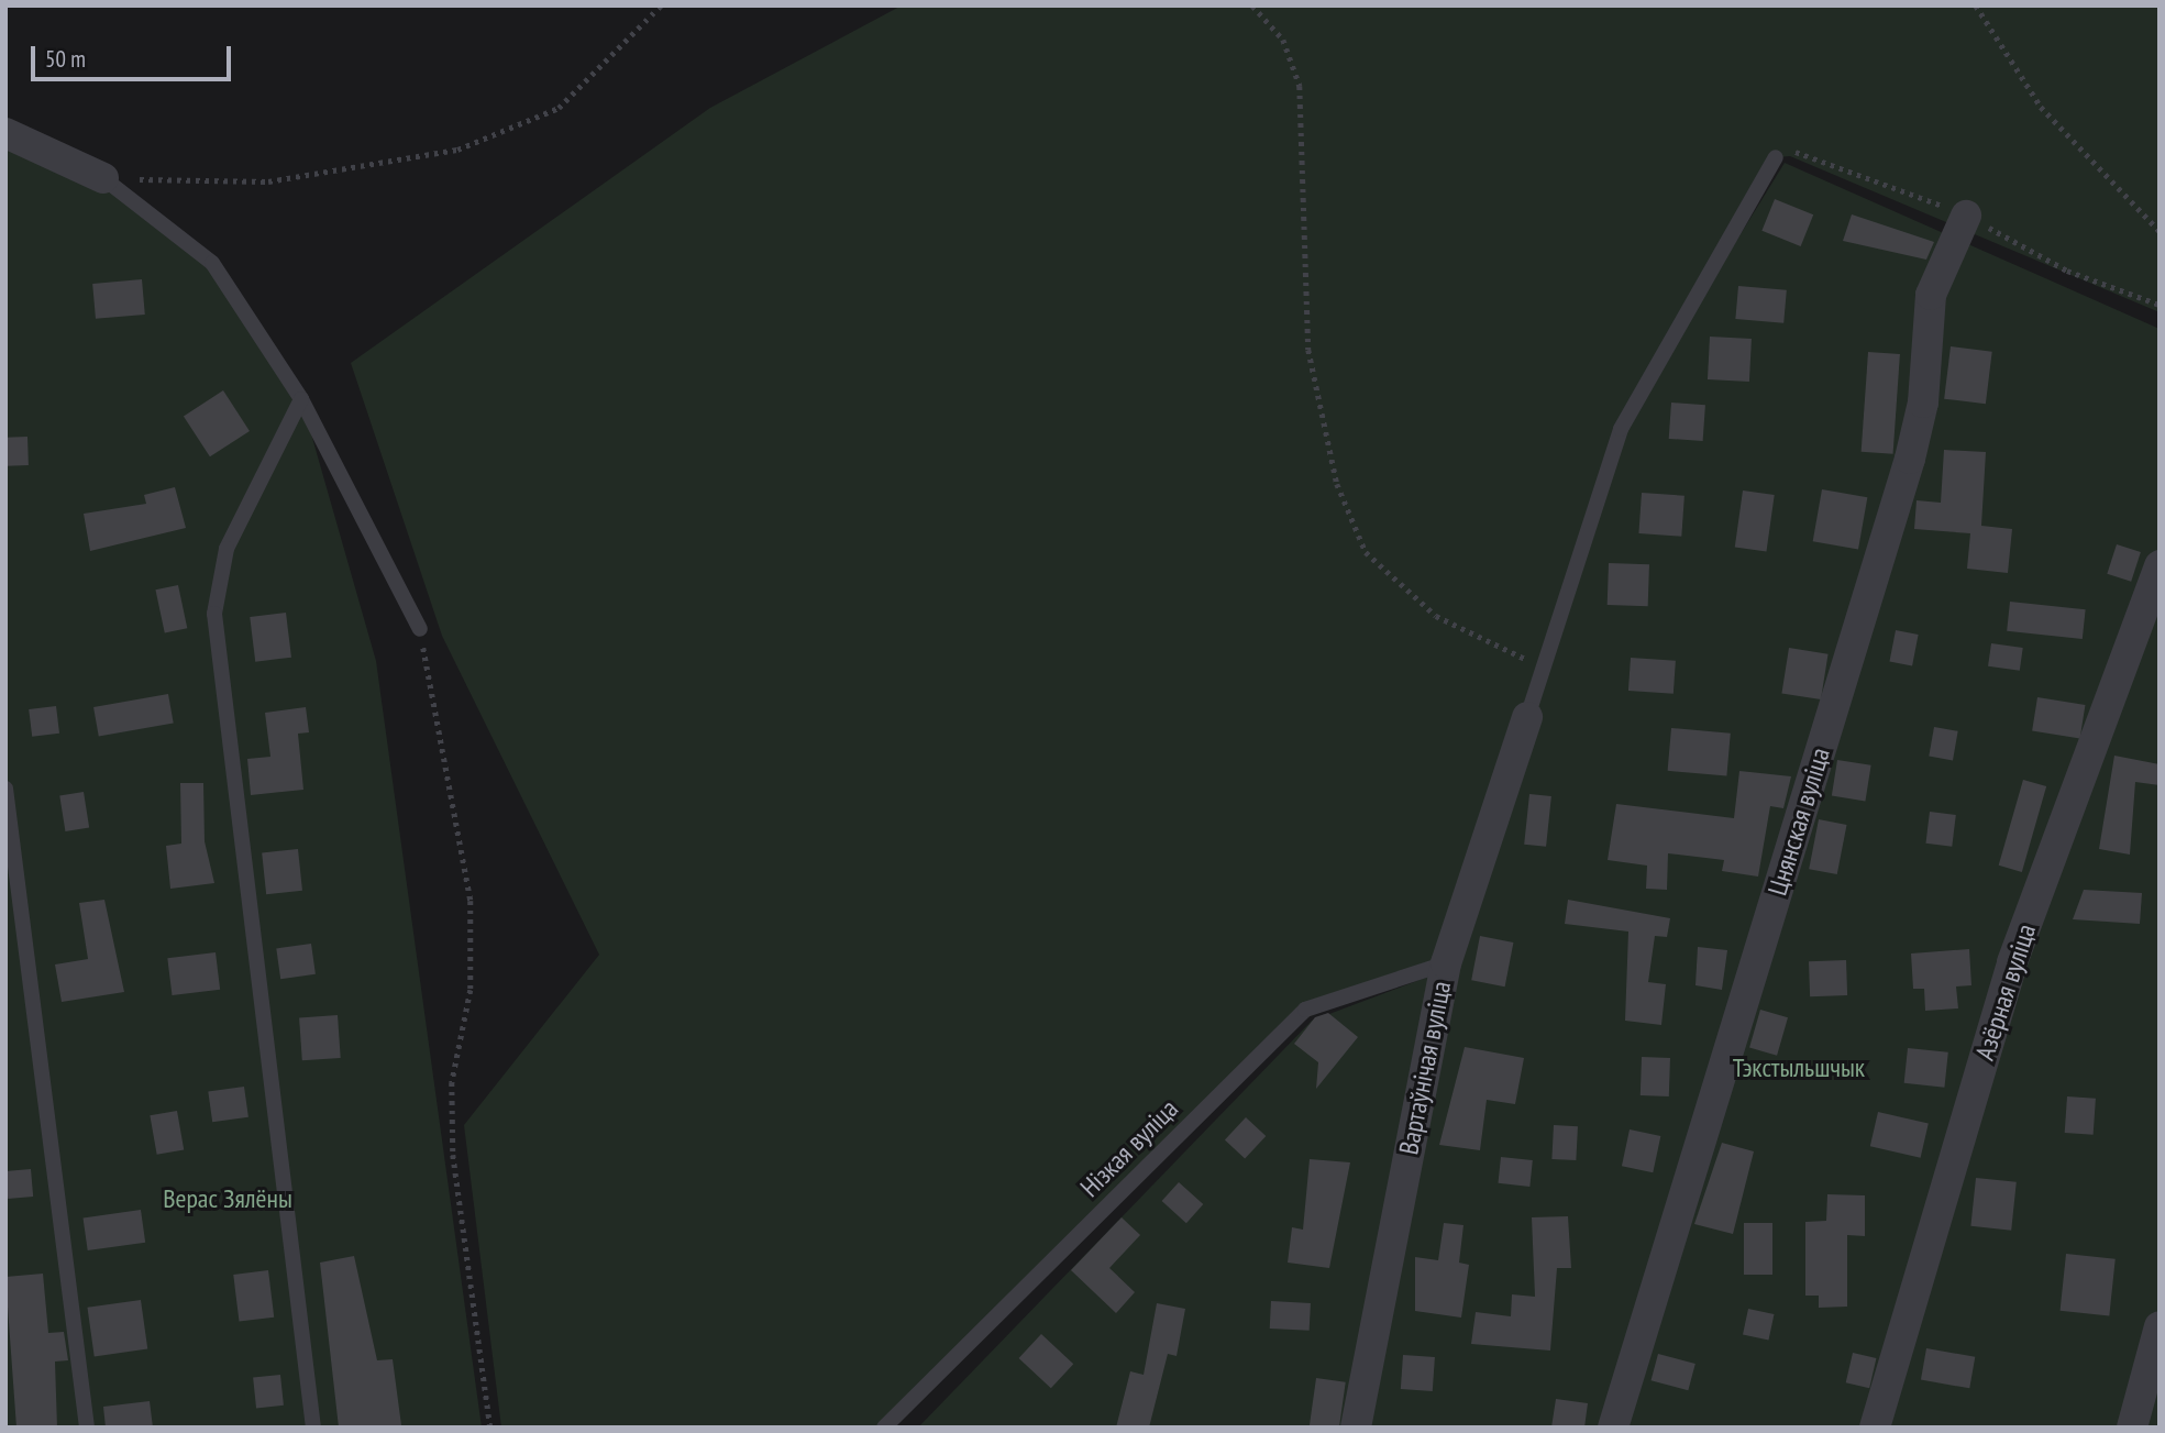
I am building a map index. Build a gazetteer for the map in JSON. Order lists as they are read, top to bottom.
{
  "streets": {
    "street": ["Цнянская вуліца", "Азёрная вуліца", "Вартаўнічая вуліца"],
    "lane": ["Нізкая вуліца"]
  },
  "crossings": [
    ["Вартаўнічая вуліца", "Нізкая вуліца"]
  ],
  "parks": ["Тэкстыльшчык", "Верас Зялёны"],
  "scale_bar": "50 m"
}
